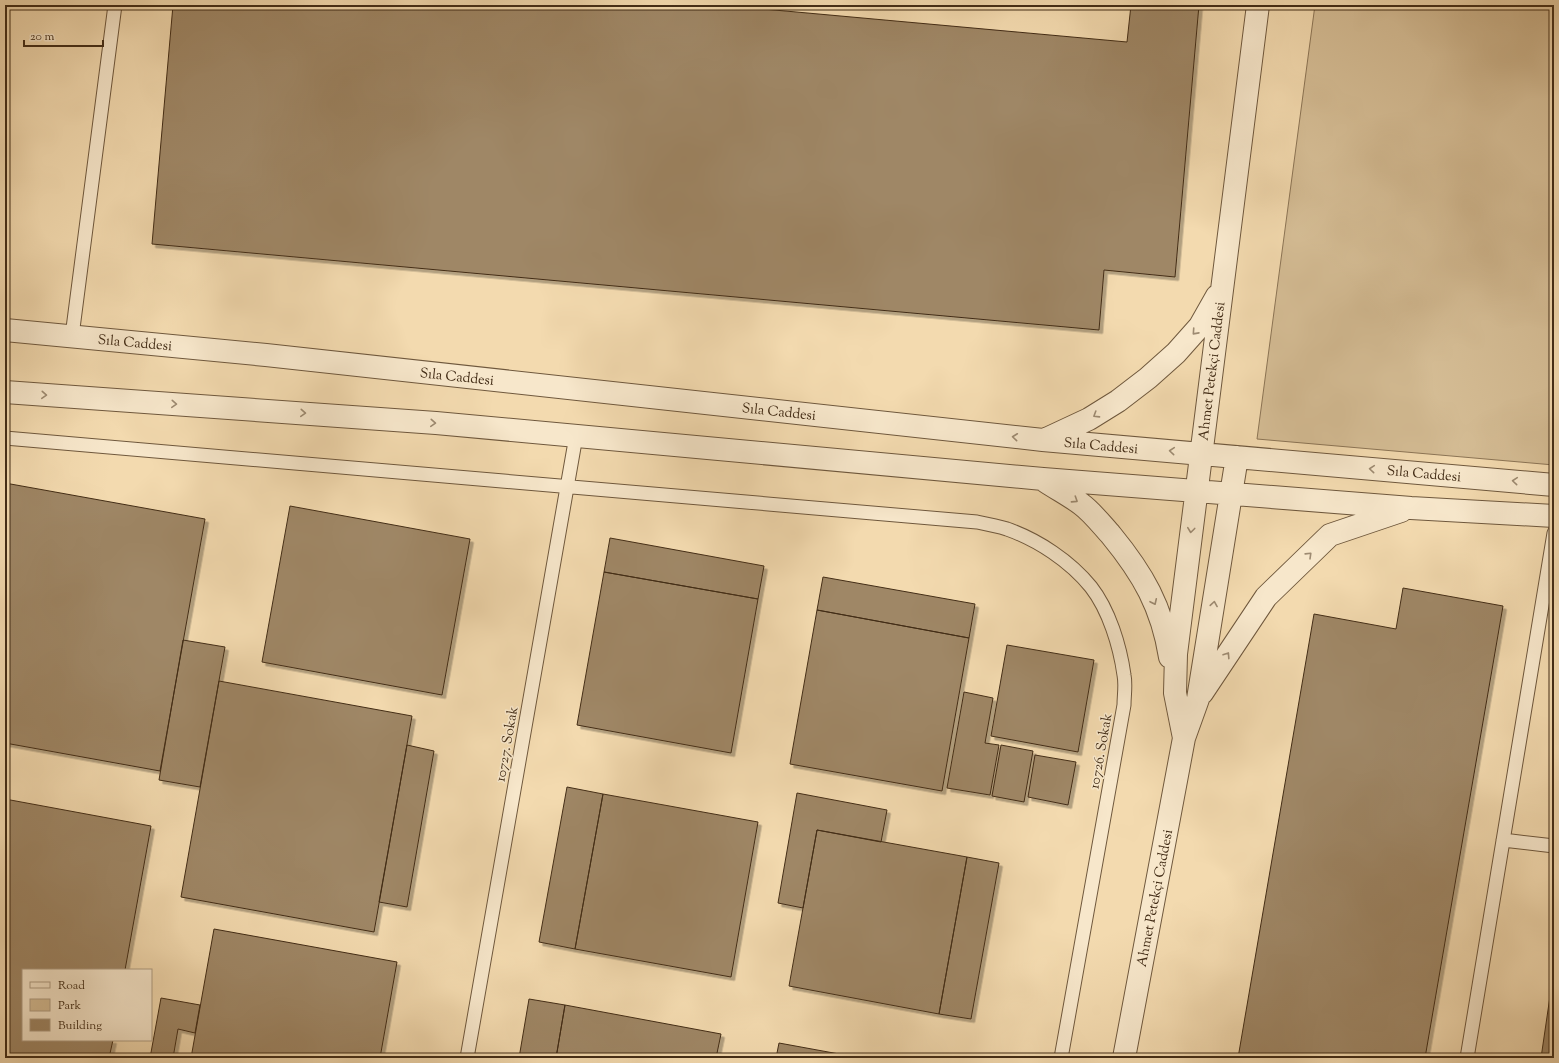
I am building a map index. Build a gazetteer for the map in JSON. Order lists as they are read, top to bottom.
{
  "streets": {
    "street": ["Sıla Caddesi", "Ahmet Petekçi Caddesi"],
    "lane": ["10727. Sokak", "10726. Sokak"]
  },
  "crossings": [
    ["Sıla Caddesi", "Ahmet Petekçi Caddesi"],
    ["10727. Sokak", "10726. Sokak"]
  ],
  "legend": ["Road", "Park", "Building"],
  "scale_bar": "20 m"
}
